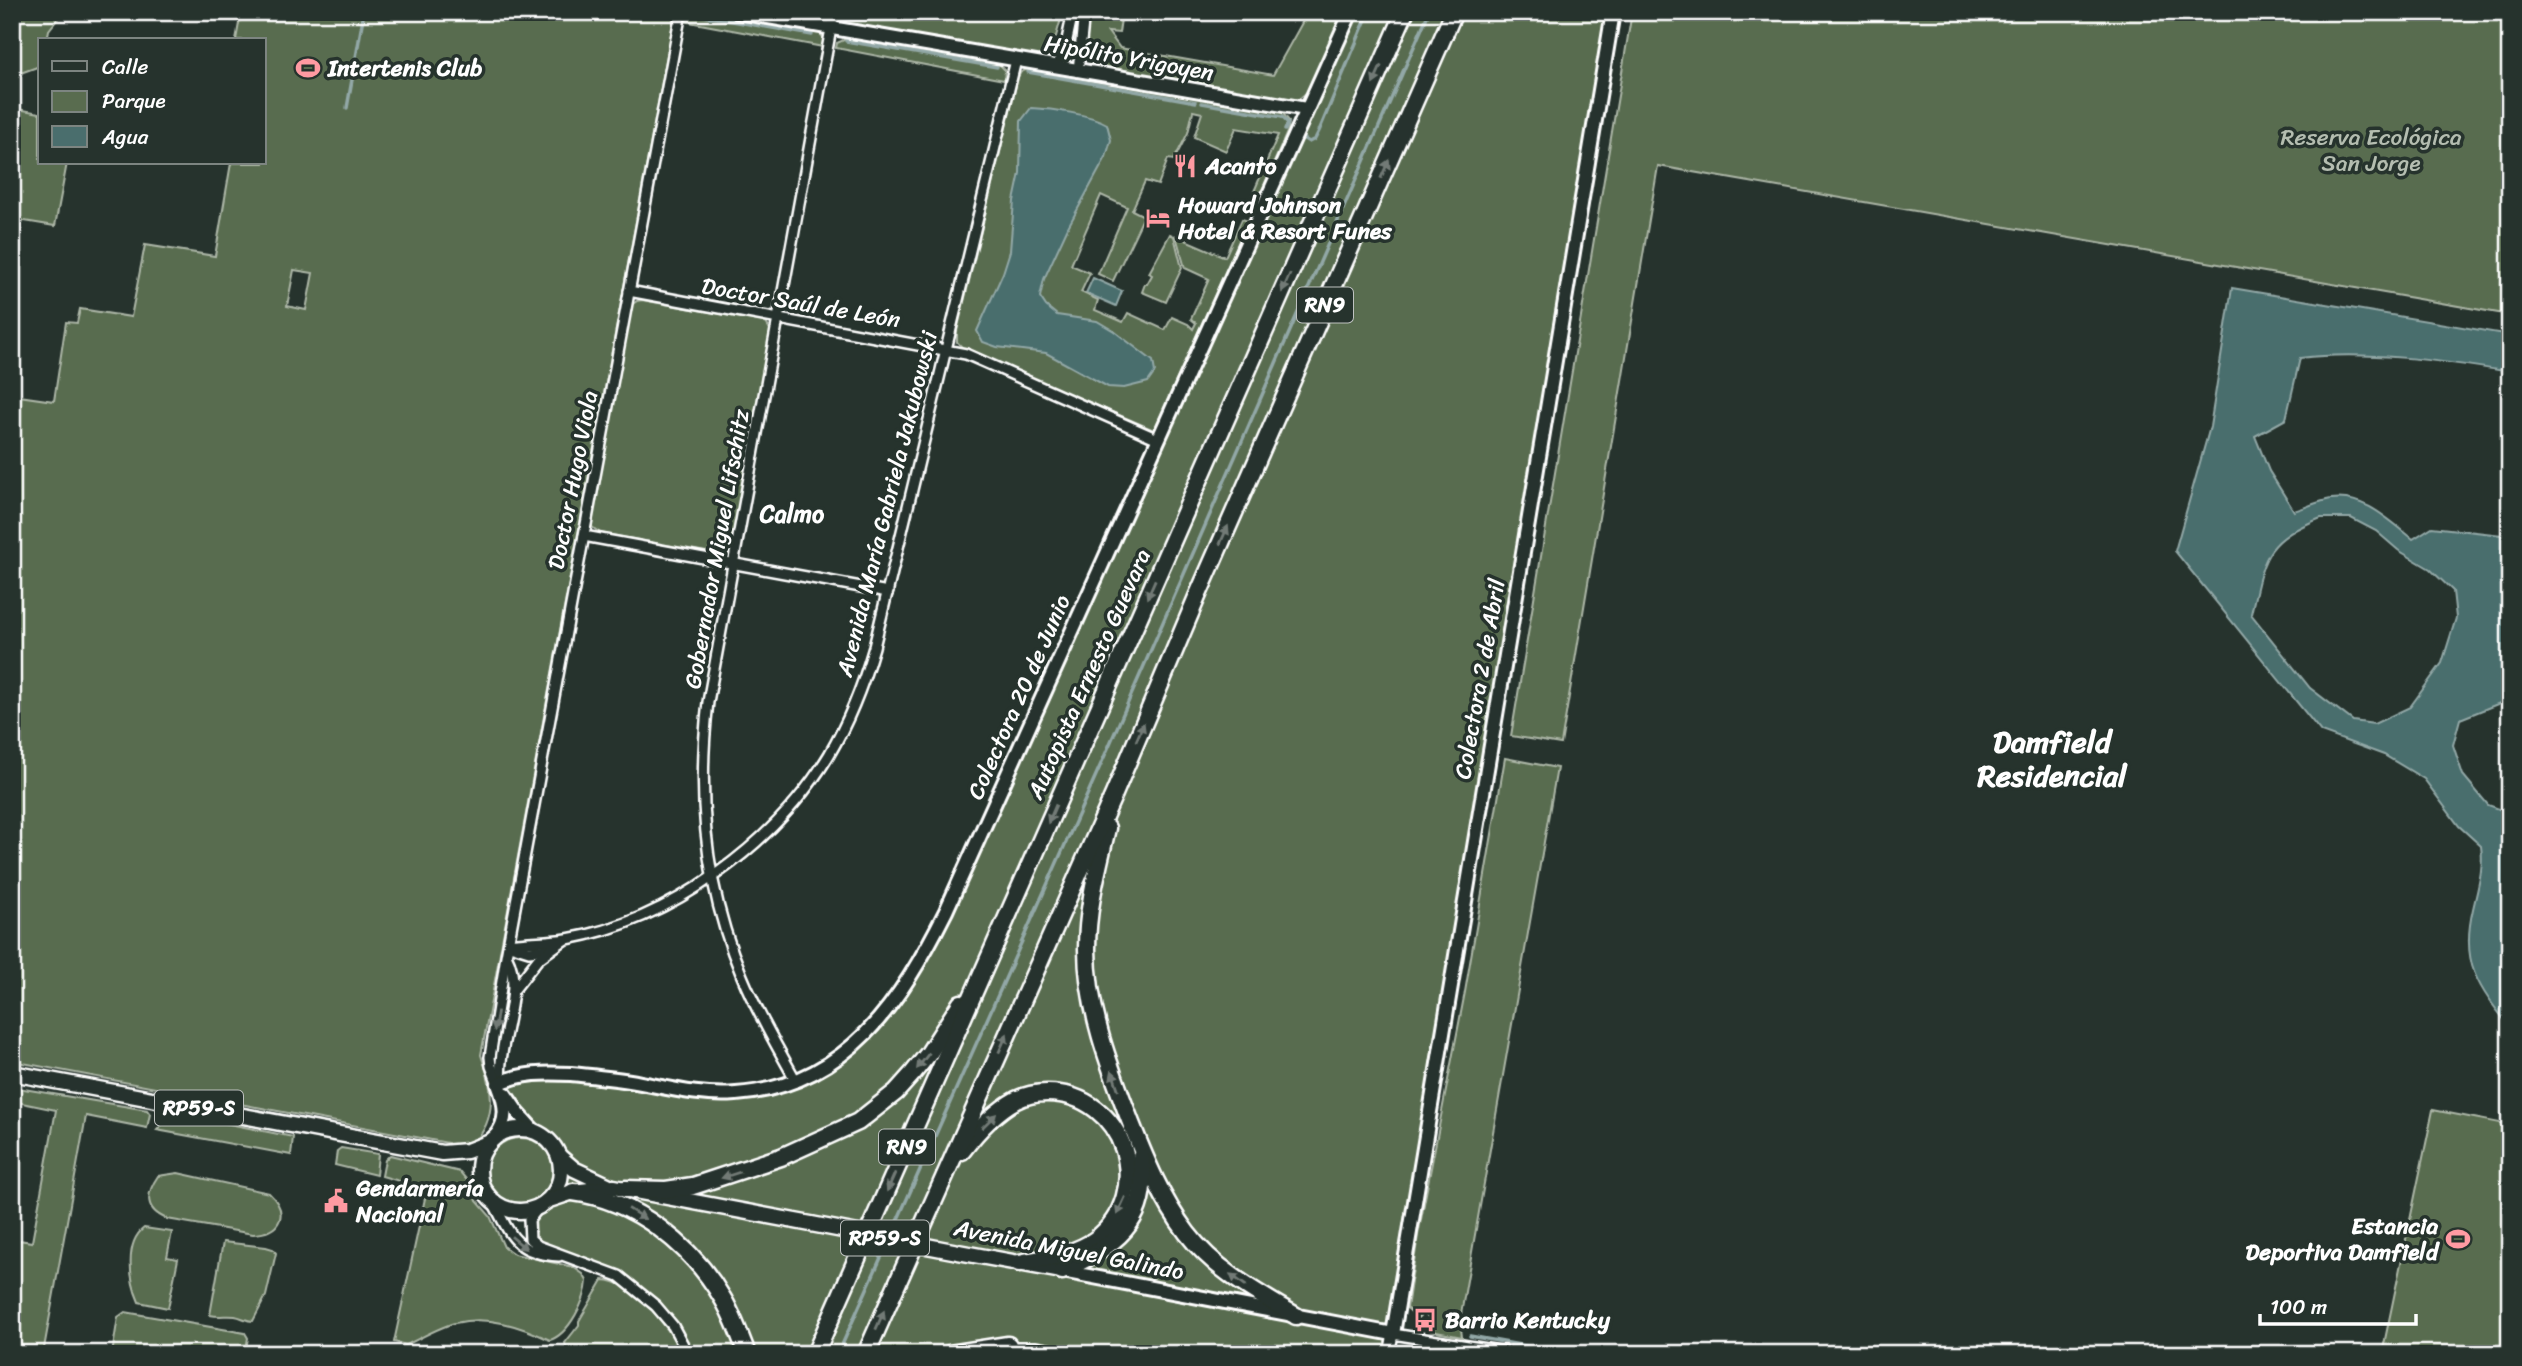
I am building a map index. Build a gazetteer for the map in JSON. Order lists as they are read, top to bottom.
{
  "streets": {
    "highway": ["RN9", "Autopista Ernesto Guevara"],
    "main road": [
      "Hipólito Yrigoyen",
      "Doctor Hugo Viola",
      "Colectora 2 de Abril",
      "Colectora 20 de Junio",
      "RP59-S",
      "Avenida Miguel Galindo"
    ],
    "street": ["Doctor Saúl de León", "Avenida María Gabriela Jakubowski", "Gobernador Miguel Lifschitz"]
  },
  "crossings": [
    ["Hipólito Yrigoyen", "Avenida María Gabriela Jakubowski"],
    ["Hipólito Yrigoyen", "Gobernador Miguel Lifschitz"],
    ["Hipólito Yrigoyen", "Colectora 20 de Junio"],
    ["Doctor Saúl de León", "Doctor Hugo Viola"],
    ["Doctor Saúl de León", "Avenida María Gabriela Jakubowski"],
    ["Doctor Saúl de León", "Gobernador Miguel Lifschitz"],
    ["Doctor Saúl de León", "Colectora 20 de Junio"],
    ["Doctor Hugo Viola", "Avenida María Gabriela Jakubowski"],
    ["Doctor Hugo Viola", "Colectora 20 de Junio"],
    ["Doctor Hugo Viola", "RP59-S"],
    ["Doctor Hugo Viola", "Avenida Miguel Galindo"],
    ["Avenida María Gabriela Jakubowski", "Gobernador Miguel Lifschitz"],
    ["Gobernador Miguel Lifschitz", "Colectora 20 de Junio"],
    ["Colectora 2 de Abril", "Avenida Miguel Galindo"],
    ["RP59-S", "Avenida Miguel Galindo"]
  ],
  "districts": ["Calmo", "Damfield Residencial"],
  "parks": ["Reserva Ecológica San Jorge"],
  "places": {
    "sports": ["Intertenis Club", "Estancia Deportiva Damfield"],
    "restaurant": ["Acanto"],
    "hotel": ["Howard Johnson Hotel & Resort Funes"],
    "public building": ["Gendarmería Nacional"],
    "bus stop": ["Barrio Kentucky"]
  },
  "legend": ["Calle", "Parque", "Agua"],
  "scale_bar": "100 m"
}
